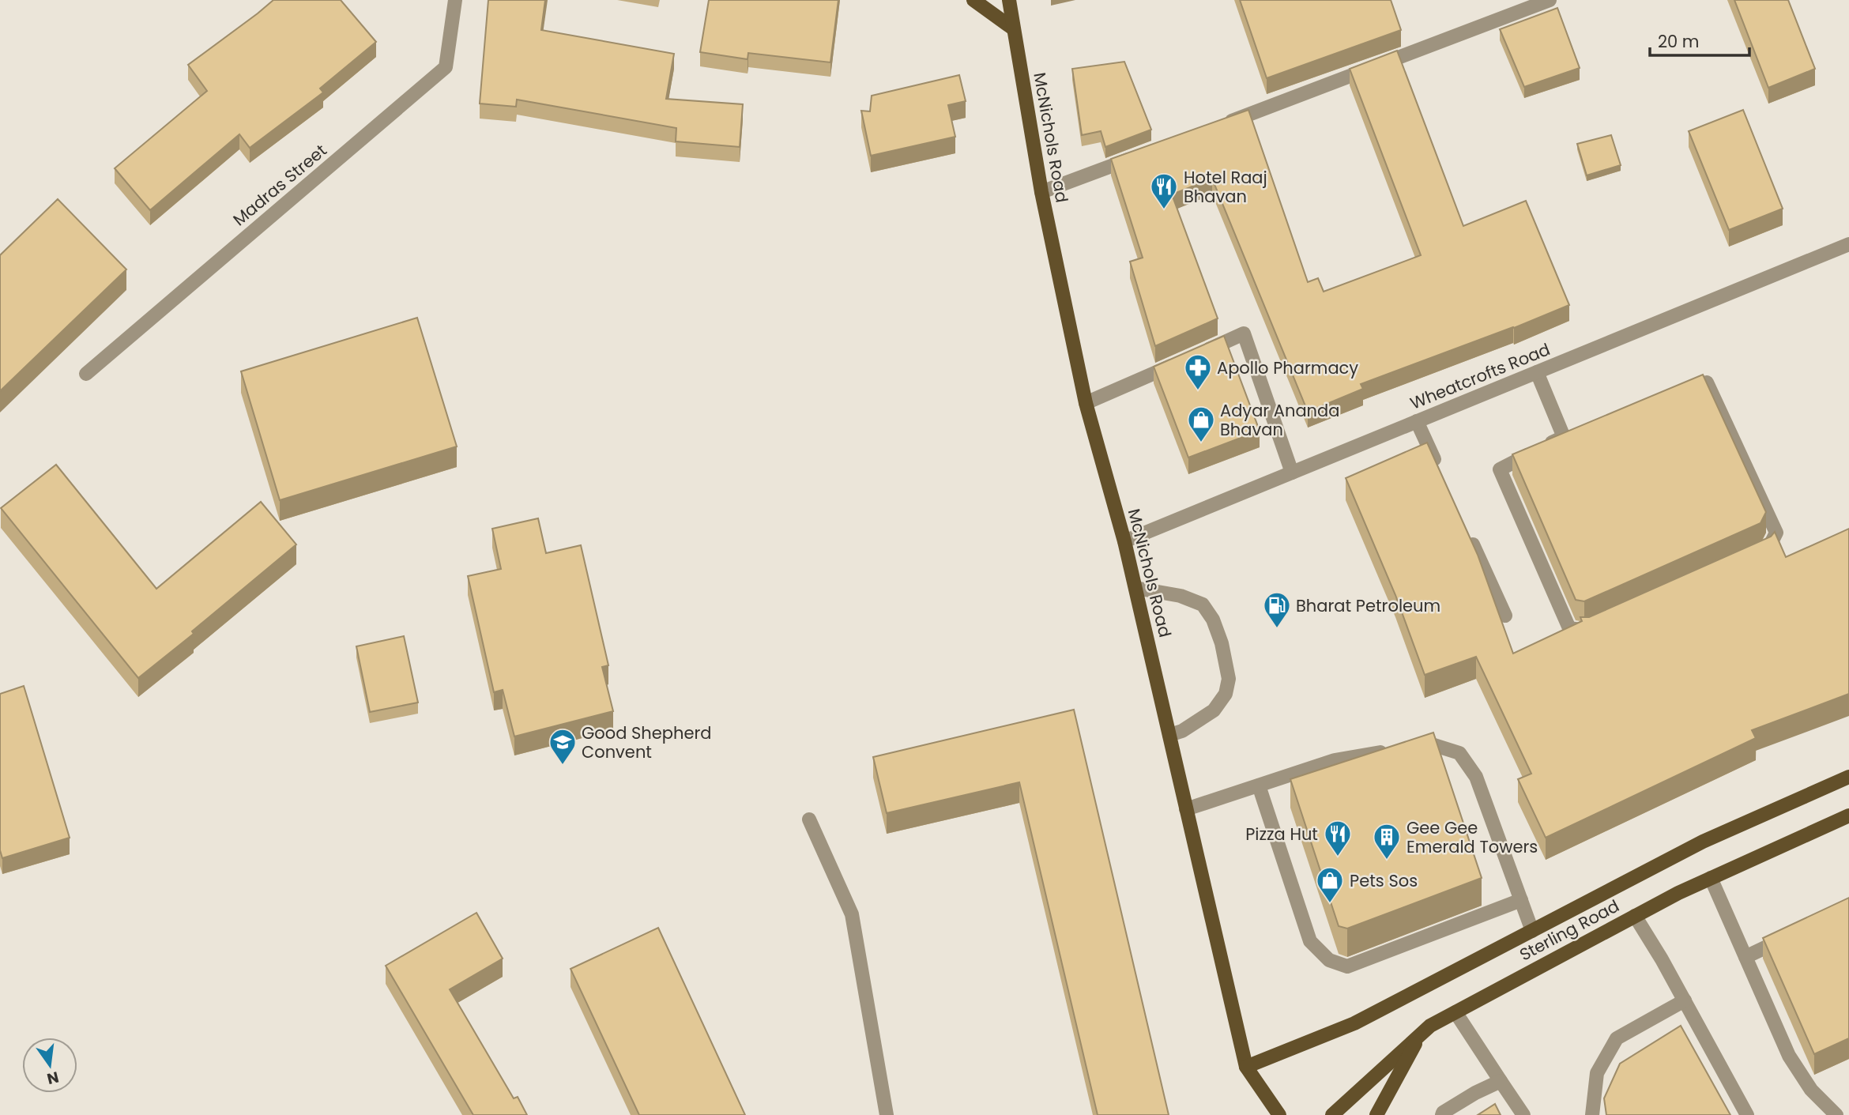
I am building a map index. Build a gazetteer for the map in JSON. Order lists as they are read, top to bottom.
{
  "streets": {
    "main road": ["McNichols Road", "Sterling Road"],
    "street": ["Madras Street", "Wheatcrofts Road"]
  },
  "crossings": [
    ["McNichols Road", "Wheatcrofts Road"],
    ["McNichols Road", "Sterling Road"]
  ],
  "places": {
    "restaurant": ["Hotel Raaj Bhavan", "Pizza Hut"],
    "pharmacy": ["Apollo Pharmacy"],
    "shop": ["Adyar Ananda Bhavan", "Pets Sos"],
    "fuel station": ["Bharat Petroleum"],
    "school or university": ["Good Shepherd Convent"],
    "building": ["Gee Gee Emerald Towers"]
  },
  "scale_bar": "20 m",
  "north": "bottom"
}
